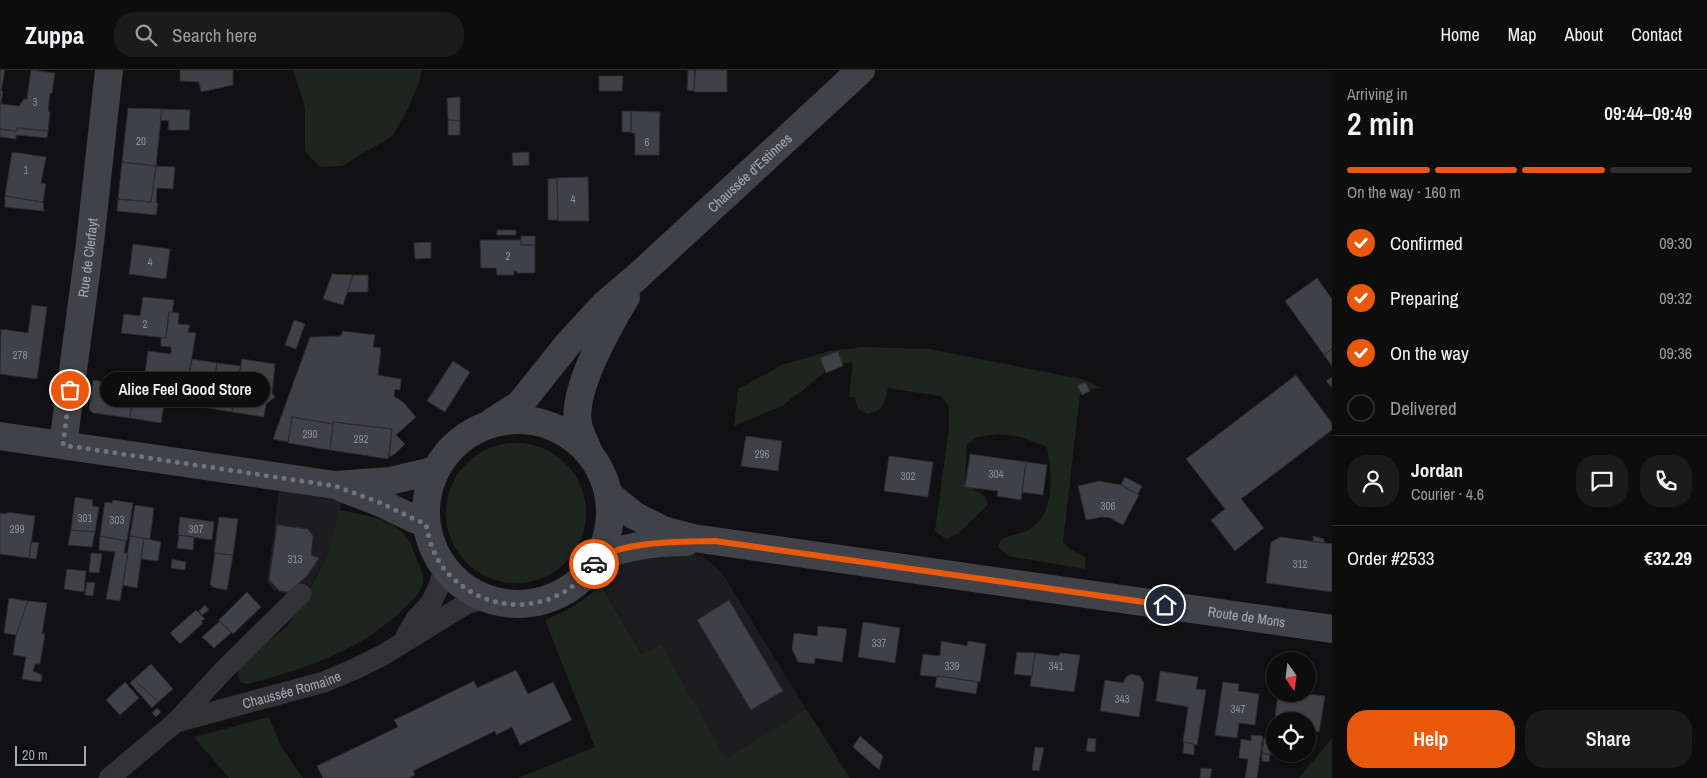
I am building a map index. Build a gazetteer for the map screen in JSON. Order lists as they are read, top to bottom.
{
  "streets": {
    "main road": ["Chaussée d'Estinnes", "Rue de Clerfayt", "Route de Mons"],
    "street": ["Chaussée Romaine"]
  },
  "crossings": [
    ["Chaussée d'Estinnes", "Route de Mons"],
    ["Chaussée d'Estinnes", "Chaussée Romaine"]
  ],
  "places": ["Alice Feel Good Store"],
  "house_numbers": [
    "3",
    "20",
    "6",
    "1",
    "4",
    "2",
    "4",
    "2",
    "278",
    "290",
    "292",
    "296",
    "304",
    "302",
    "306",
    "301",
    "303",
    "299",
    "307",
    "313",
    "312",
    "337",
    "339",
    "341",
    "343",
    "347"
  ],
  "scale_bar": "20 m",
  "north": "bottom",
  "page": {
    "header": "Zuppa",
    "search": "Search here",
    "nav": [
      "Home",
      "Map",
      "About",
      "Contact"
    ],
    "heading": ["2 min", "Arriving in", "09:44–09:49"],
    "panel": [
      "Jordan",
      "Courier · 4.6",
      "Order #2533",
      "€32.29"
    ],
    "bar": "On the way · 160 m",
    "list": [
      ["Confirmed", "09:30"],
      ["Preparing", "09:32"],
      ["On the way", "09:36"],
      "Delivered"
    ],
    "bubble": "Alice Feel Good Store",
    "buttons": ["Help", "Share"],
    "scale": "20 m"
  }
}
